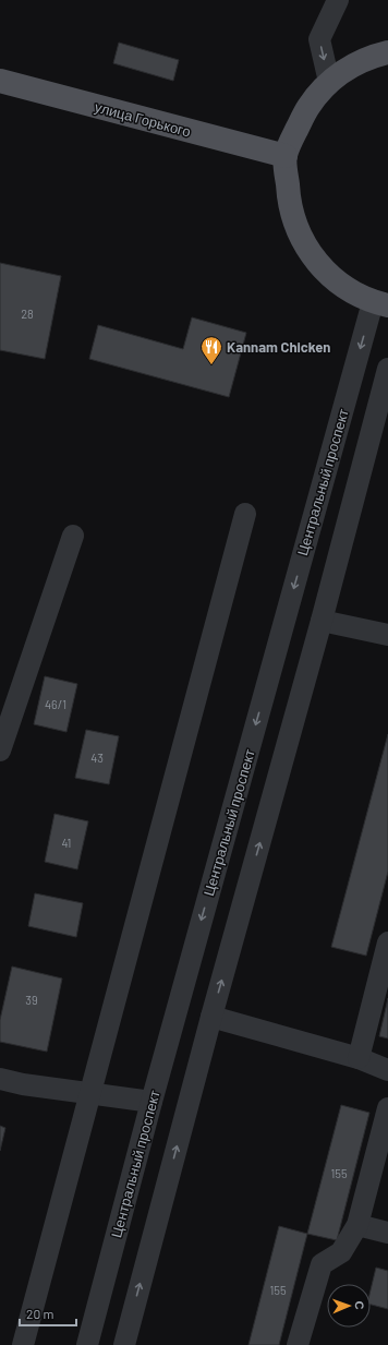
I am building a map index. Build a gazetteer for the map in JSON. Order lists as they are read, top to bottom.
{
  "streets": {
    "main road": ["улица Горького"],
    "street": ["Центральный проспект"]
  },
  "places": {
    "restaurant": ["Kannam Chicken"]
  },
  "house_numbers": [
    "28",
    "46/1",
    "43",
    "41",
    "39",
    "155",
    "155"
  ],
  "scale_bar": "20 m",
  "north": "right"
}
